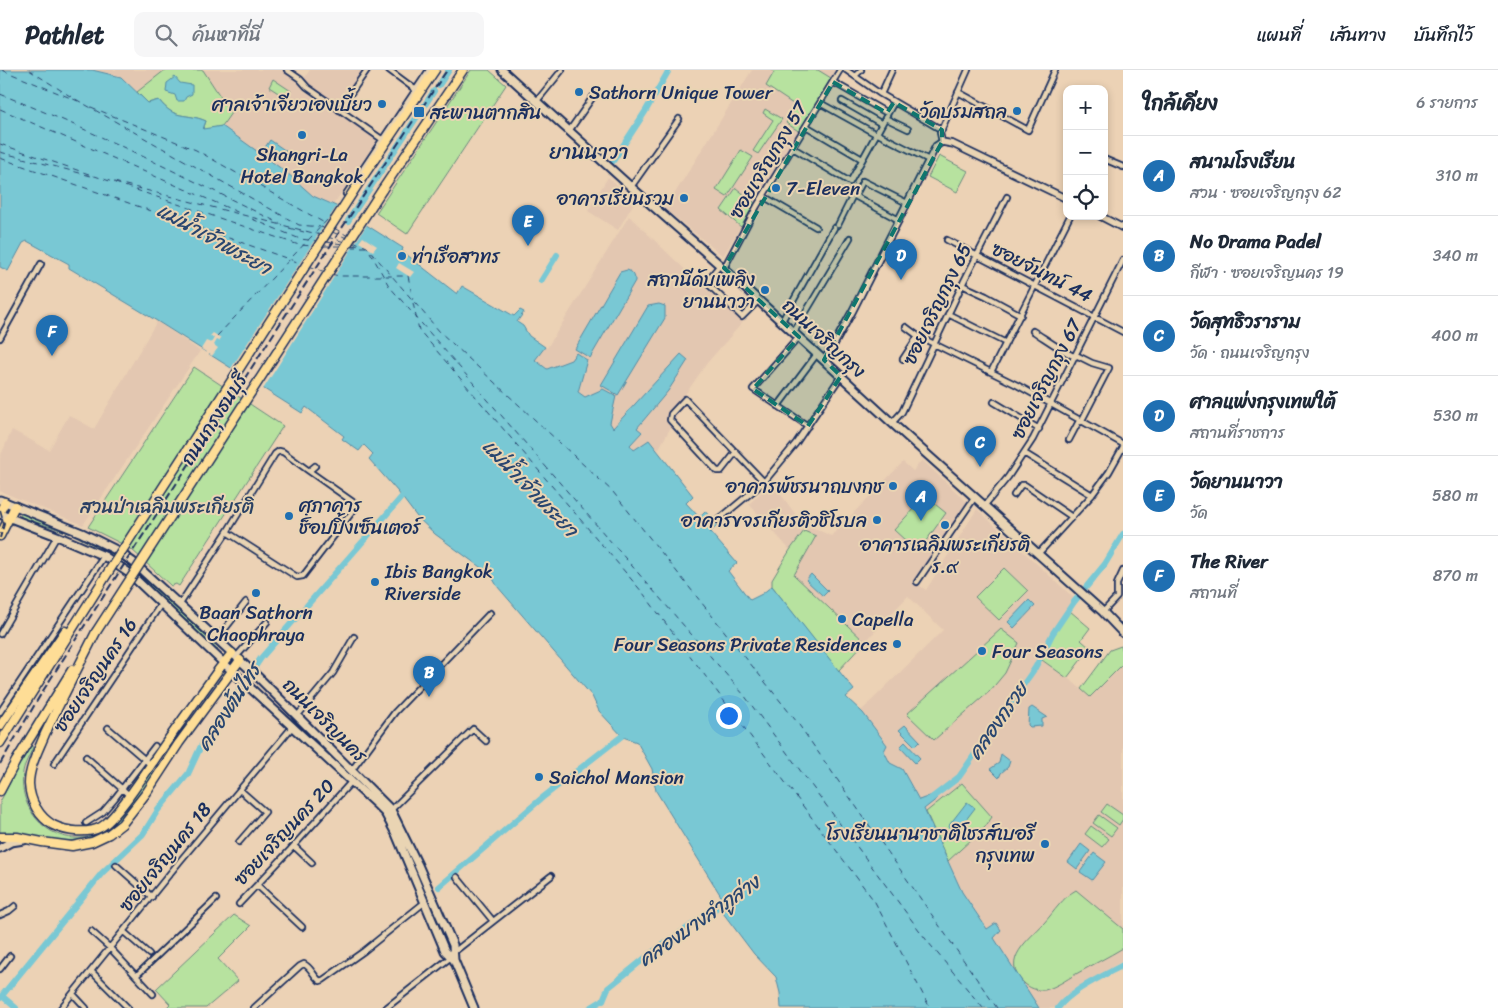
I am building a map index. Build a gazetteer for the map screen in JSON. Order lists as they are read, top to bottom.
{
  "streets": {
    "main road": ["ถนนเจริญกรุง", "ถนนกรุงธนบุรี", "ถนนเจริญนคร"],
    "street": [
      "ซอยเจริญกรุง 57",
      "ซอยจันทน์ 44",
      "ซอยเจริญกรุง 65",
      "ซอยเจริญกรุง 67",
      "ซอยเจริญนคร 16",
      "ซอยเจริญนคร 20",
      "ซอยเจริญนคร 18"
    ]
  },
  "crossings": [
    ["ซอยเจริญกรุง 57", "ถนนเจริญกรุง"],
    ["ซอยจันทน์ 44", "ซอยเจริญกรุง 65"],
    ["ซอยจันทน์ 44", "ซอยเจริญกรุง 67"],
    ["ซอยเจริญกรุง 65", "ถนนเจริญกรุง"],
    ["ถนนเจริญกรุง", "ซอยเจริญกรุง 67"],
    ["ซอยเจริญนคร 16", "ถนนเจริญนคร"],
    ["ถนนเจริญนคร", "ซอยเจริญนคร 20"],
    ["ถนนเจริญนคร", "ซอยเจริญนคร 18"]
  ],
  "districts": ["ยานนาวา"],
  "water": [
    "แม่น้ำเจ้าพระยา",
    "คลองต้นไทร",
    "คลองกรวย",
    "คลองบางลำภูล่าง"
  ],
  "parks": ["สวนป่าเฉลิมพระเกียรติ"],
  "places": {
    "other": [
      "Sathorn Unique Tower",
      "ศาลเจ้าเจียวเองเบี้ยว",
      "วัดบรมสถล",
      "Shangri-La Hotel Bangkok",
      "7-Eleven",
      "อาคารเรียนรวม",
      "ท่าเรือสาทร",
      "สถานีดับเพลิง ยานนาวา",
      "อาคารพัชรนาถบงกช",
      "ศุภาคาร ช็อปปิ้งเซ็นเตอร์",
      "อาคารขจรเกียรติวชิโรบล",
      "อาคารเฉลิมพระเกียรติ ร.๙",
      "Ibis Bangkok Riverside",
      "Baan Sathorn Chaophraya",
      "Capella",
      "Four Seasons Private Residences",
      "Four Seasons",
      "Saichol Mansion",
      "โรงเรียนนานาชาติโชรส์เบอรี กรุงเทพ"
    ],
    "transit": ["สะพานตากสิน"]
  },
  "page": {
    "header": "Pathlet",
    "search": "ค้นหาที่นี่",
    "nav": ["แผนที่", "เส้นทาง", "บันทึกไว้"],
    "heading": ["ใกล้เคียง", "6 รายการ"],
    "map_buttons": ["+", "−"],
    "list": [
      {
        "mark": "A",
        "name": "สนามโรงเรียน",
        "note": "สวน · ซอยเจริญกรุง 62",
        "value": "310 m"
      },
      {
        "mark": "B",
        "name": "No Drama Padel",
        "note": "กีฬา · ซอยเจริญนคร 19",
        "value": "340 m"
      },
      {
        "mark": "C",
        "name": "วัดสุทธิวราราม",
        "note": "วัด · ถนนเจริญกรุง",
        "value": "400 m"
      },
      {
        "mark": "D",
        "name": "ศาลแพ่งกรุงเทพใต้",
        "note": "สถานที่ราชการ",
        "value": "530 m"
      },
      {
        "mark": "E",
        "name": "วัดยานนาวา",
        "note": "วัด",
        "value": "580 m"
      },
      {
        "mark": "F",
        "name": "The River",
        "note": "สถานที่",
        "value": "870 m"
      }
    ],
    "pins": [
      "E",
      "D",
      "F",
      "C",
      "A",
      "B"
    ]
  }
}
